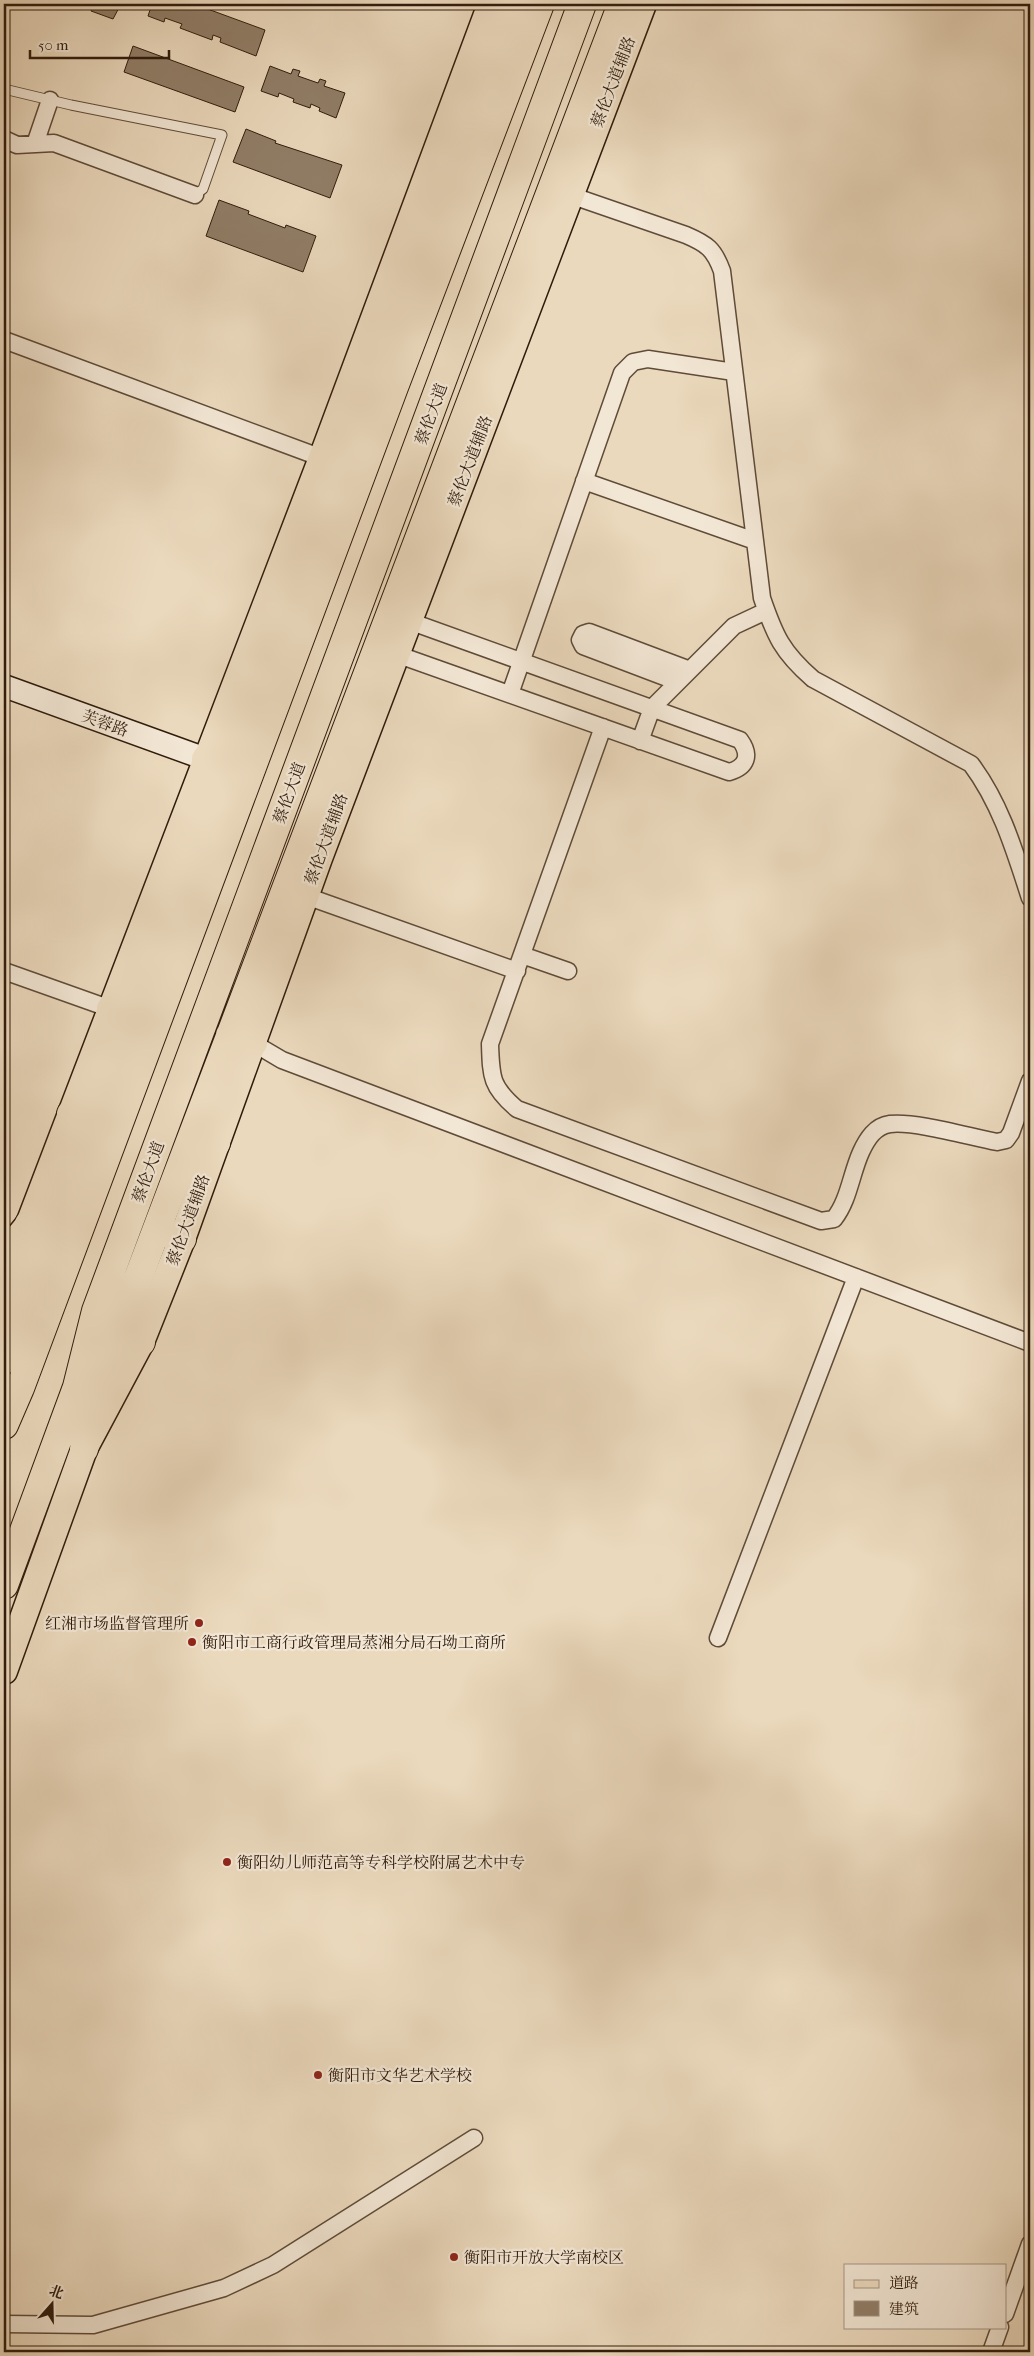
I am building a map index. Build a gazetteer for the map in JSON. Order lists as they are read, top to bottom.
{
  "streets": {
    "highway": ["蔡伦大道"],
    "main road": ["蔡伦大道辅路"],
    "street": ["芙蓉路"]
  },
  "places": [
    "红湘市场监督管理所",
    "衡阳市工商行政管理局蒸湘分局石坳工商所",
    "衡阳幼儿师范高等专科学校附属艺术中专",
    "衡阳市文华艺术学校",
    "衡阳市开放大学南校区"
  ],
  "legend": ["道路", "建筑"],
  "scale_bar": "50 m",
  "north": "top"
}
